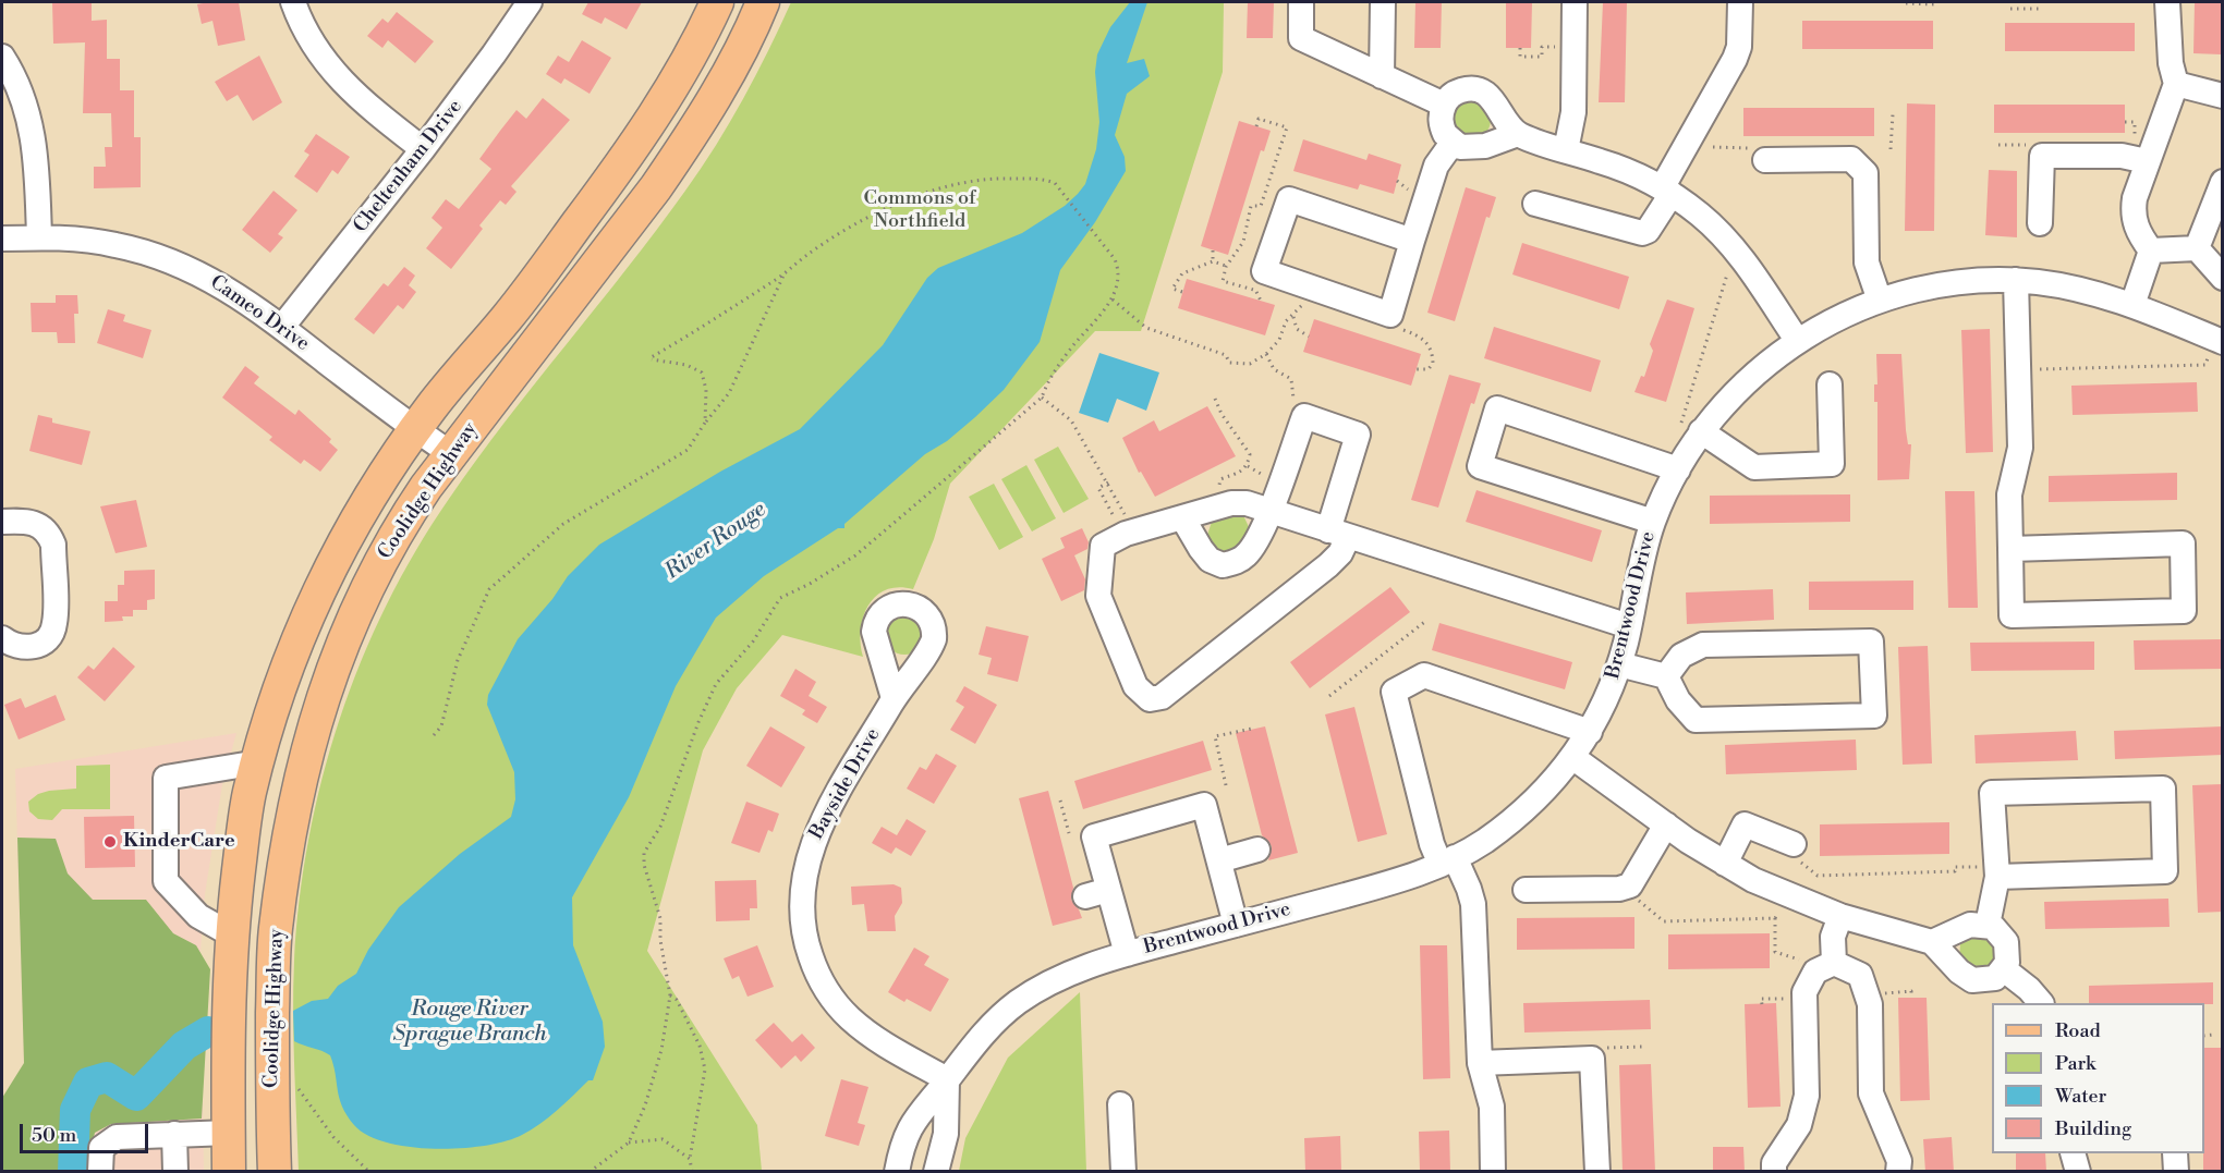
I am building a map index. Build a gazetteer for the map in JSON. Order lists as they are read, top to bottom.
{
  "streets": {
    "main road": ["Coolidge Highway"],
    "street": [
      "Cheltenham Drive",
      "Cameo Drive",
      "Brentwood Drive",
      "Bayside Drive"
    ]
  },
  "crossings": [
    ["Cheltenham Drive", "Cameo Drive"],
    ["Cameo Drive", "Coolidge Highway"],
    ["Brentwood Drive", "Bayside Drive"]
  ],
  "water": ["River Rouge", "Rouge River Sprague Branch"],
  "parks": ["Commons of Northfield"],
  "places": ["KinderCare"],
  "legend": [
    "Road",
    "Park",
    "Water",
    "Building"
  ],
  "scale_bar": "50 m"
}
